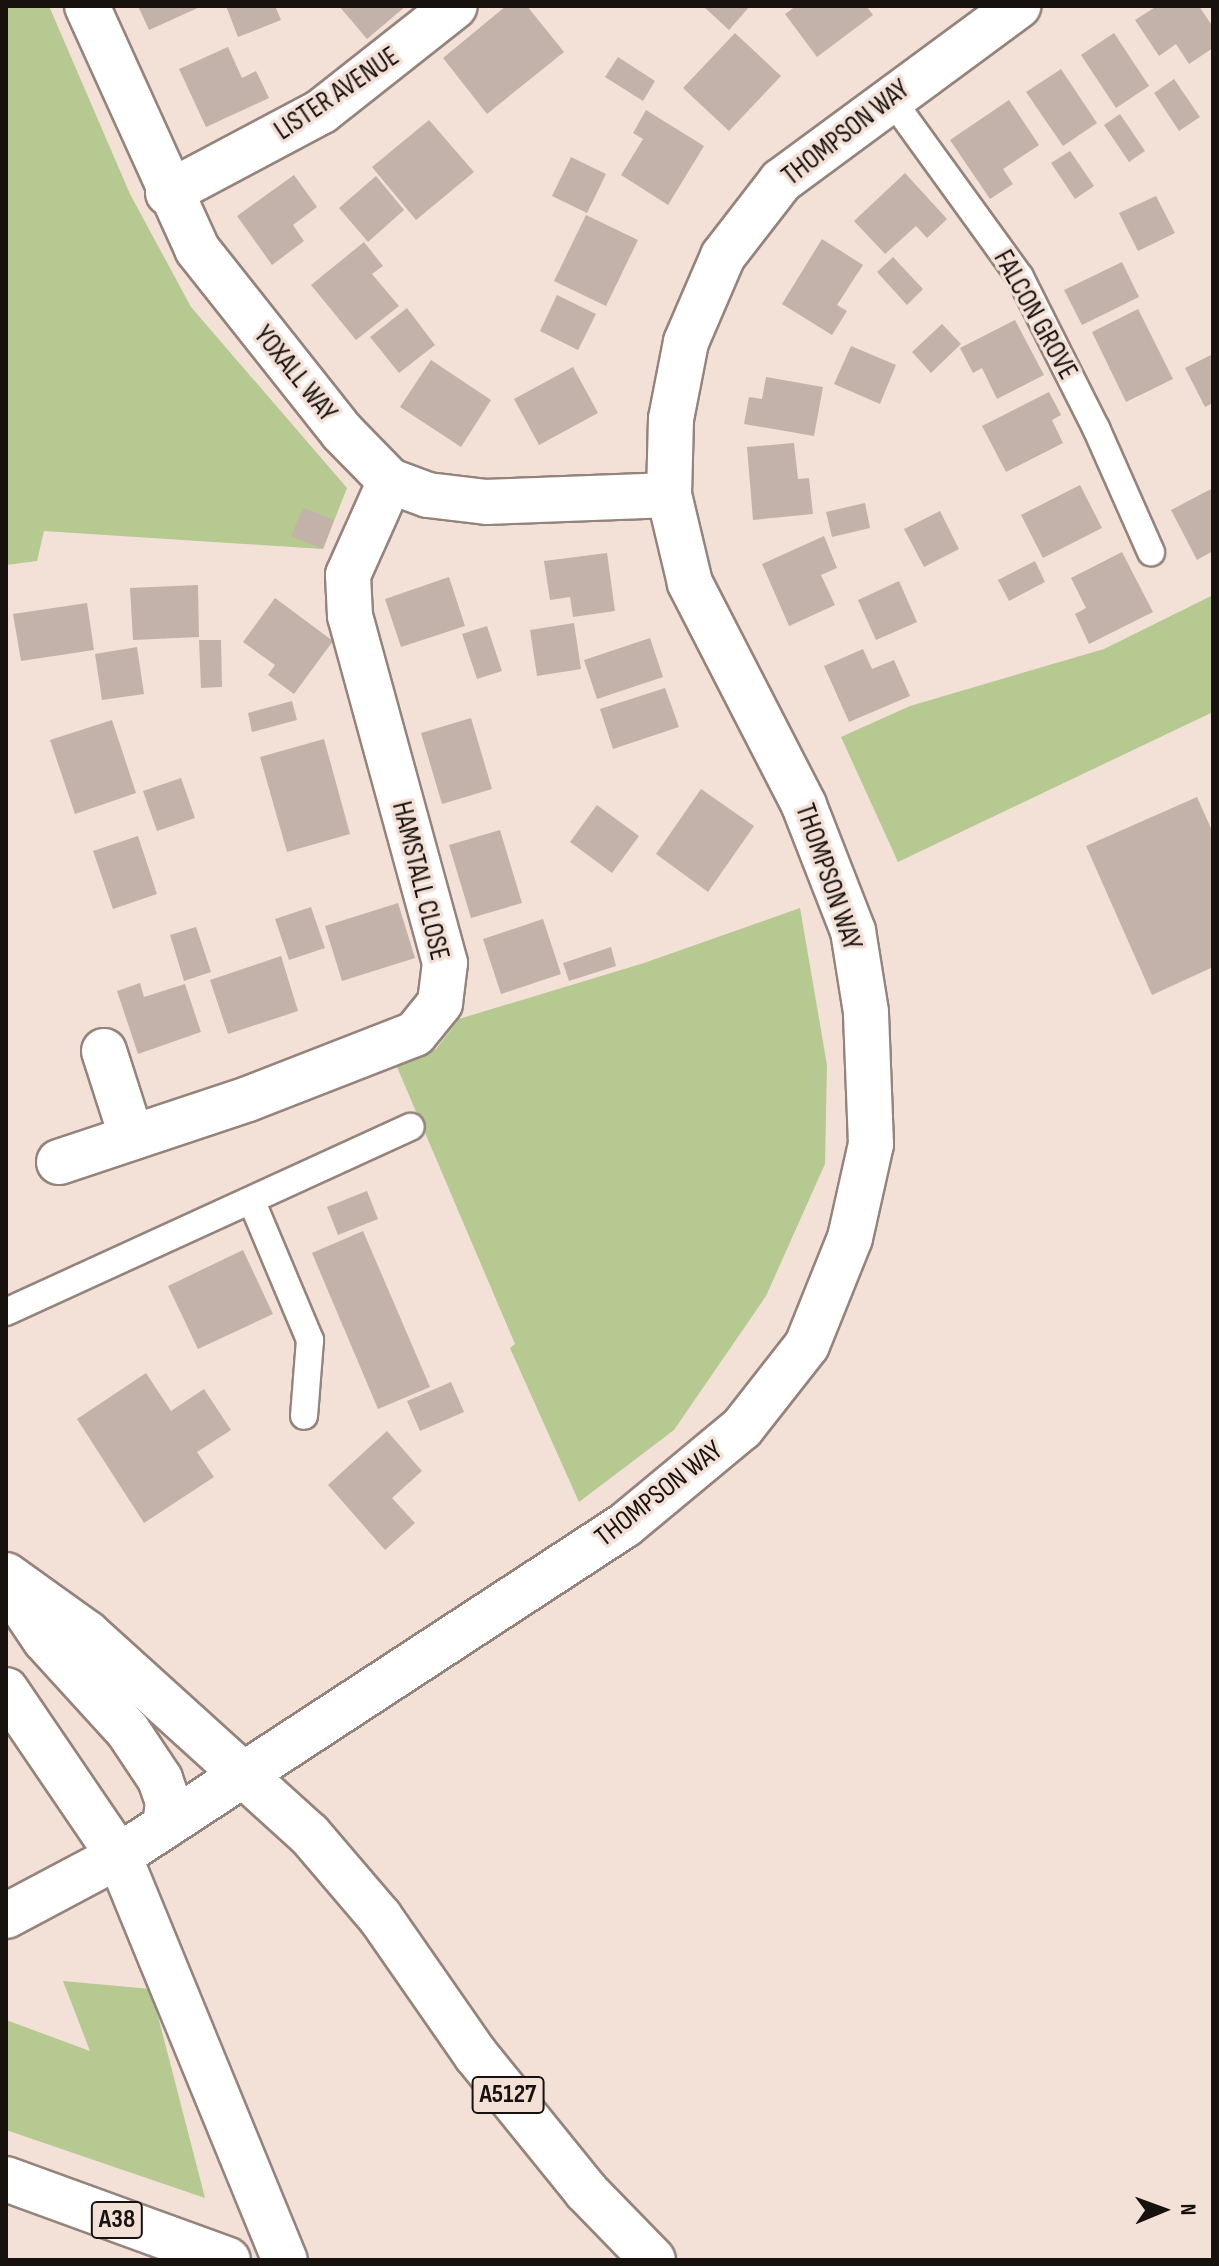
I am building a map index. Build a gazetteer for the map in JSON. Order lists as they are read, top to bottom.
{
  "streets": {
    "main road": [
      "LISTER AVENUE",
      "THOMPSON WAY",
      "YOXALL WAY",
      "HAMSTALL CLOSE",
      "A5127",
      "A38"
    ],
    "lane": ["FALCON GROVE"]
  },
  "crossings": [
    ["LISTER AVENUE", "YOXALL WAY"],
    ["THOMPSON WAY", "FALCON GROVE"],
    ["THOMPSON WAY", "YOXALL WAY"],
    ["THOMPSON WAY", "A5127"],
    ["YOXALL WAY", "HAMSTALL CLOSE"]
  ],
  "north": "right"
}
